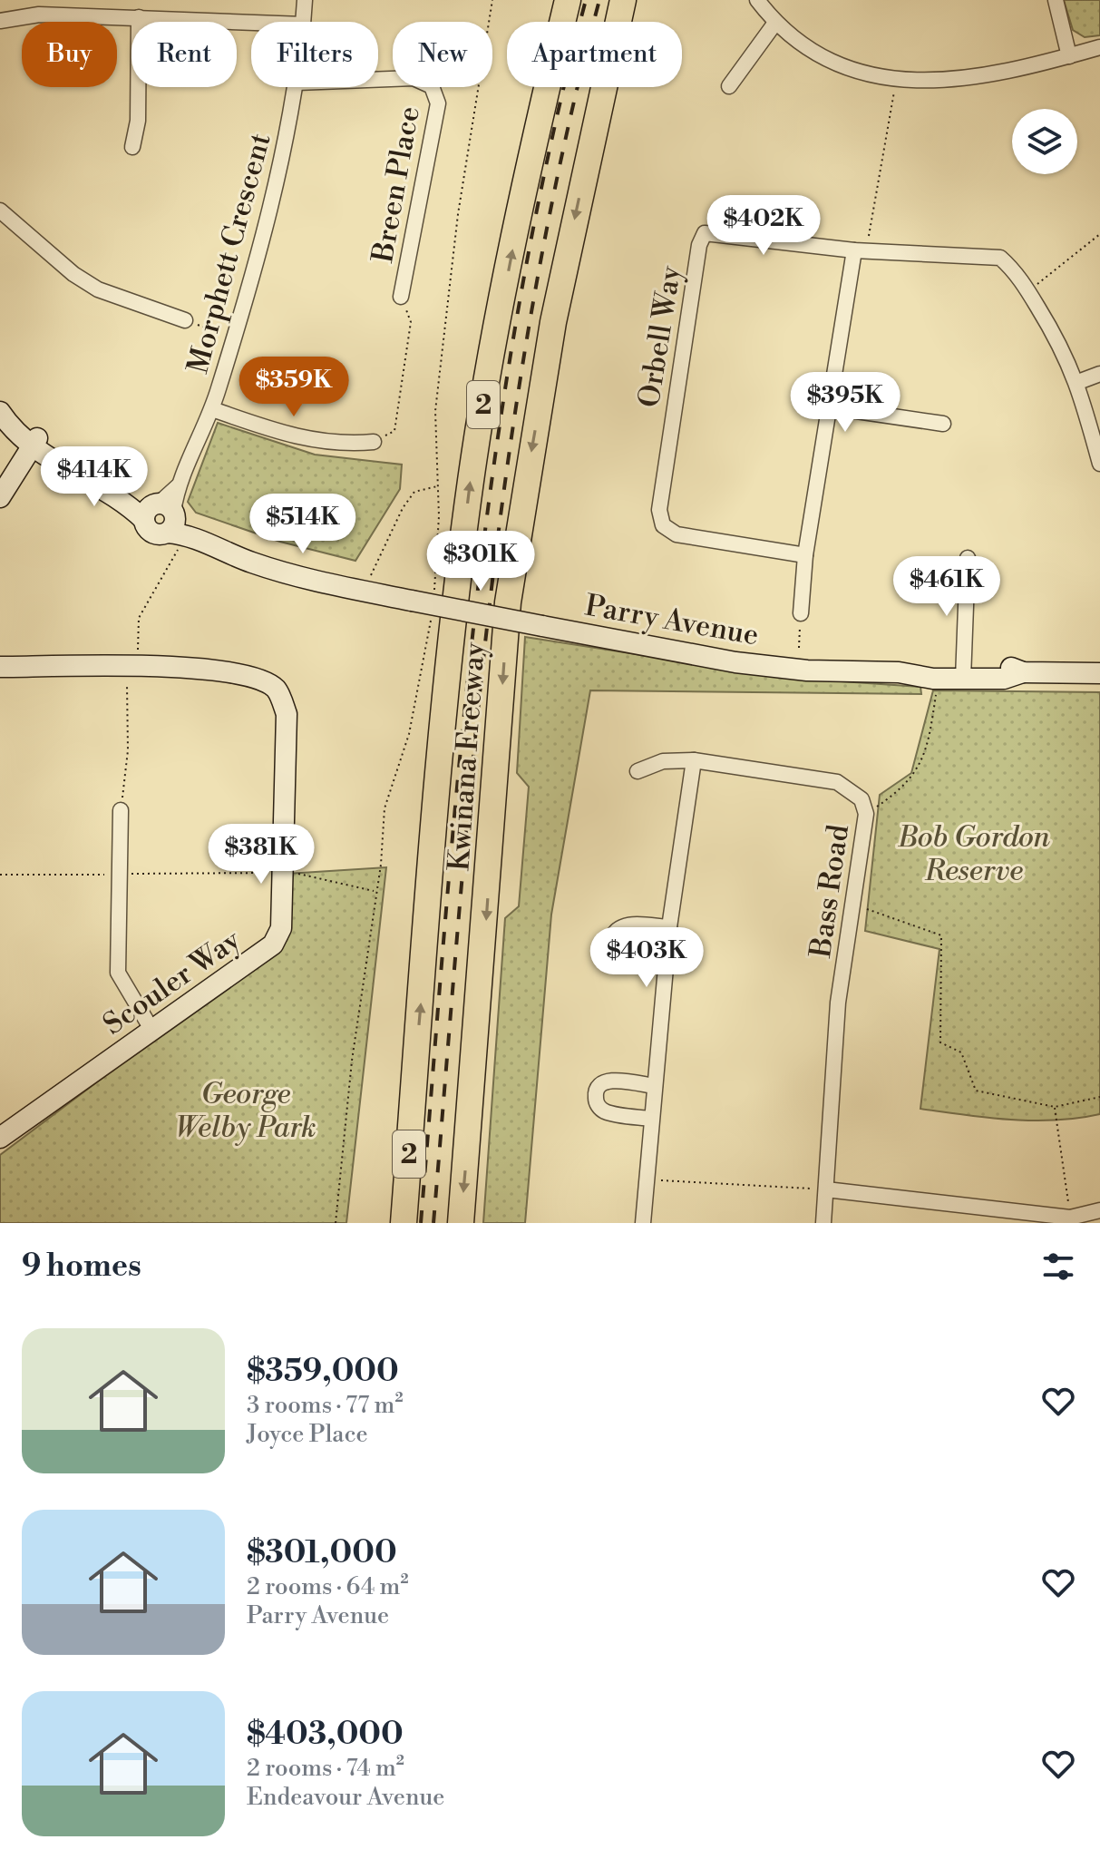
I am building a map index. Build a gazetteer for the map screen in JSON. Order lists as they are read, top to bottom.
{
  "streets": {
    "highway": ["2", "Kwinana Freeway"],
    "main road": ["Parry Avenue", "Scouler Way"],
    "street": [
      "Breen Place",
      "Morphett Crescent",
      "Orbell Way",
      "Bass Road"
    ]
  },
  "crossings": [
    ["Morphett Crescent", "Parry Avenue"]
  ],
  "parks": ["Bob Gordon Reserve", "George Welby Park"],
  "page": {
    "chip": [
      "Buy",
      "Rent",
      "Filters",
      "New",
      "Apartment"
    ],
    "price": [
      "$402K",
      "$359K",
      "$395K",
      "$414K",
      "$514K",
      "$301K",
      "$461K",
      "$381K",
      "$403K"
    ],
    "heading": "9 homes",
    "list": [
      {
        "name": "$359,000",
        "note": "3 rooms · 77 m² · Joyce Place"
      },
      {
        "name": "$301,000",
        "note": "2 rooms · 64 m² · Parry Avenue"
      },
      {
        "name": "$403,000",
        "note": "2 rooms · 74 m² · Endeavour Avenue"
      }
    ]
  }
}
